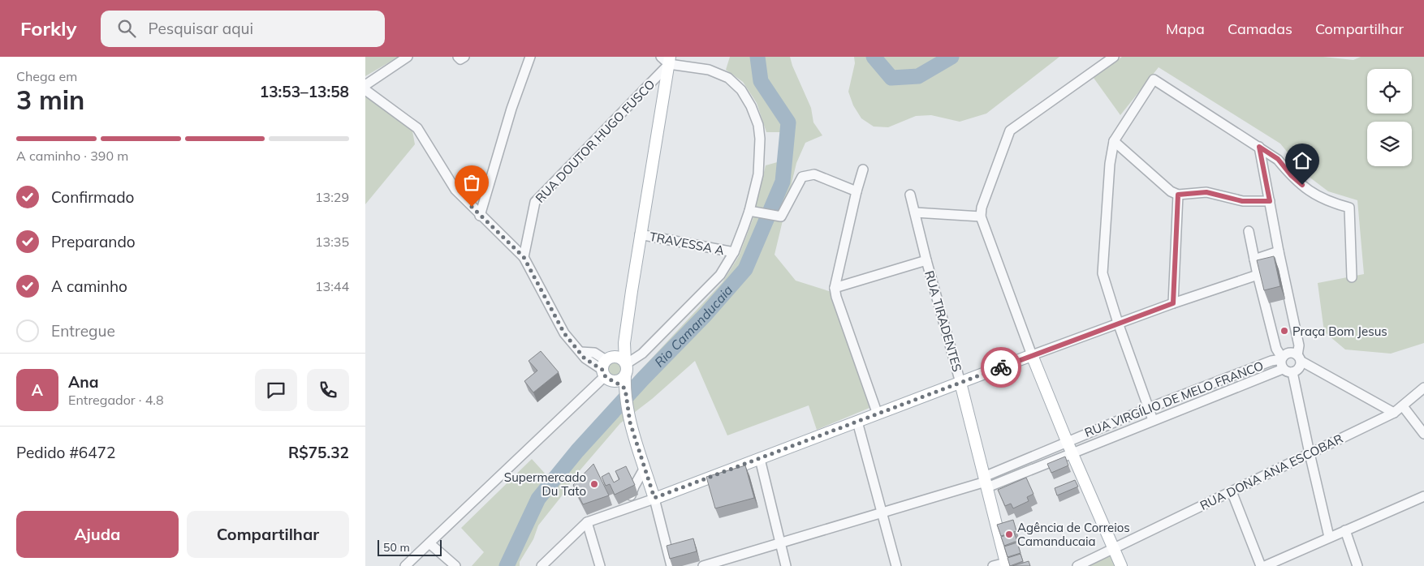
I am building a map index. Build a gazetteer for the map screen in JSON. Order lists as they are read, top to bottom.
{
  "streets": {
    "main road": ["RUA TIRADENTES"],
    "street": [
      "RUA DOUTOR HUGO FUSCO",
      "TRAVESSA A",
      "RUA VIRGÍLIO DE MELO FRANCO",
      "RUA DONA ANA ESCOBAR"
    ]
  },
  "crossings": [
    ["RUA TIRADENTES", "RUA VIRGÍLIO DE MELO FRANCO"]
  ],
  "water": ["Rio Camanducaia"],
  "places": ["Praça Bom Jesus", "Supermercado Du Tato", "Agência de Correios Camanducaia"],
  "scale_bar": "50 m",
  "page": {
    "header": "Forkly",
    "search": "Pesquisar aqui",
    "nav": ["Mapa", "Camadas", "Compartilhar"],
    "heading": ["3 min", "Chega em", "13:53–13:58"],
    "panel": [
      "Ana",
      "Entregador · 4.8",
      "Pedido #6472",
      "R$75.32"
    ],
    "bar": "A caminho · 390 m",
    "list": [
      ["Confirmado", "13:29"],
      ["Preparando", "13:35"],
      ["A caminho", "13:44"],
      "Entregue"
    ],
    "round": "A",
    "buttons": ["Ajuda", "Compartilhar"],
    "scale": "50 m"
  }
}
